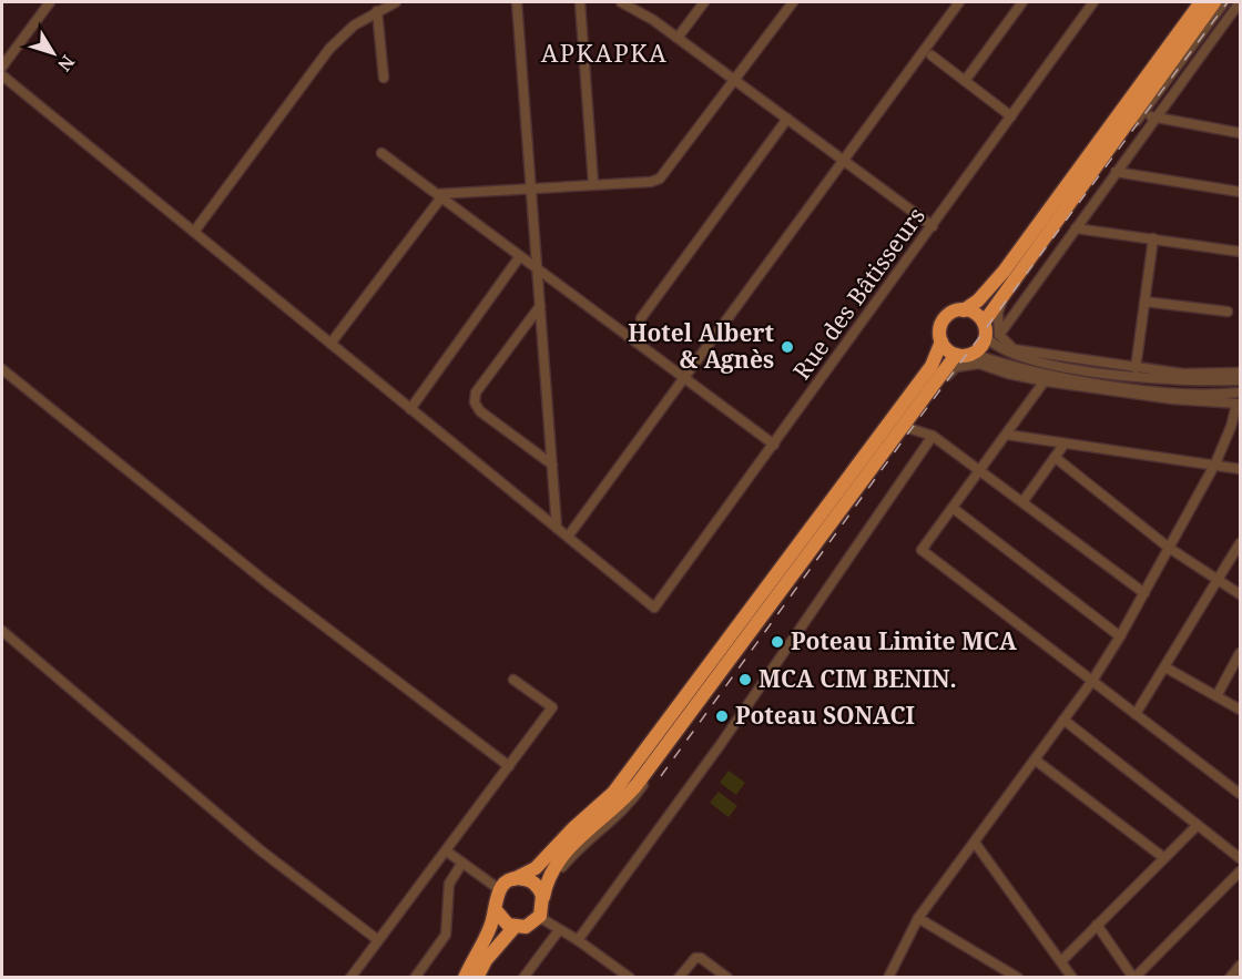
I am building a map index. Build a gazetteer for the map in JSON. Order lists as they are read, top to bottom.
{
  "streets": {
    "street": ["Rue des Bâtisseurs"]
  },
  "districts": ["APKAPKA"],
  "places": [
    "Hotel Albert & Agnès",
    "Poteau Limite MCA",
    "MCA CIM BENIN.",
    "Poteau SONACI"
  ],
  "north": "bottom right"
}
